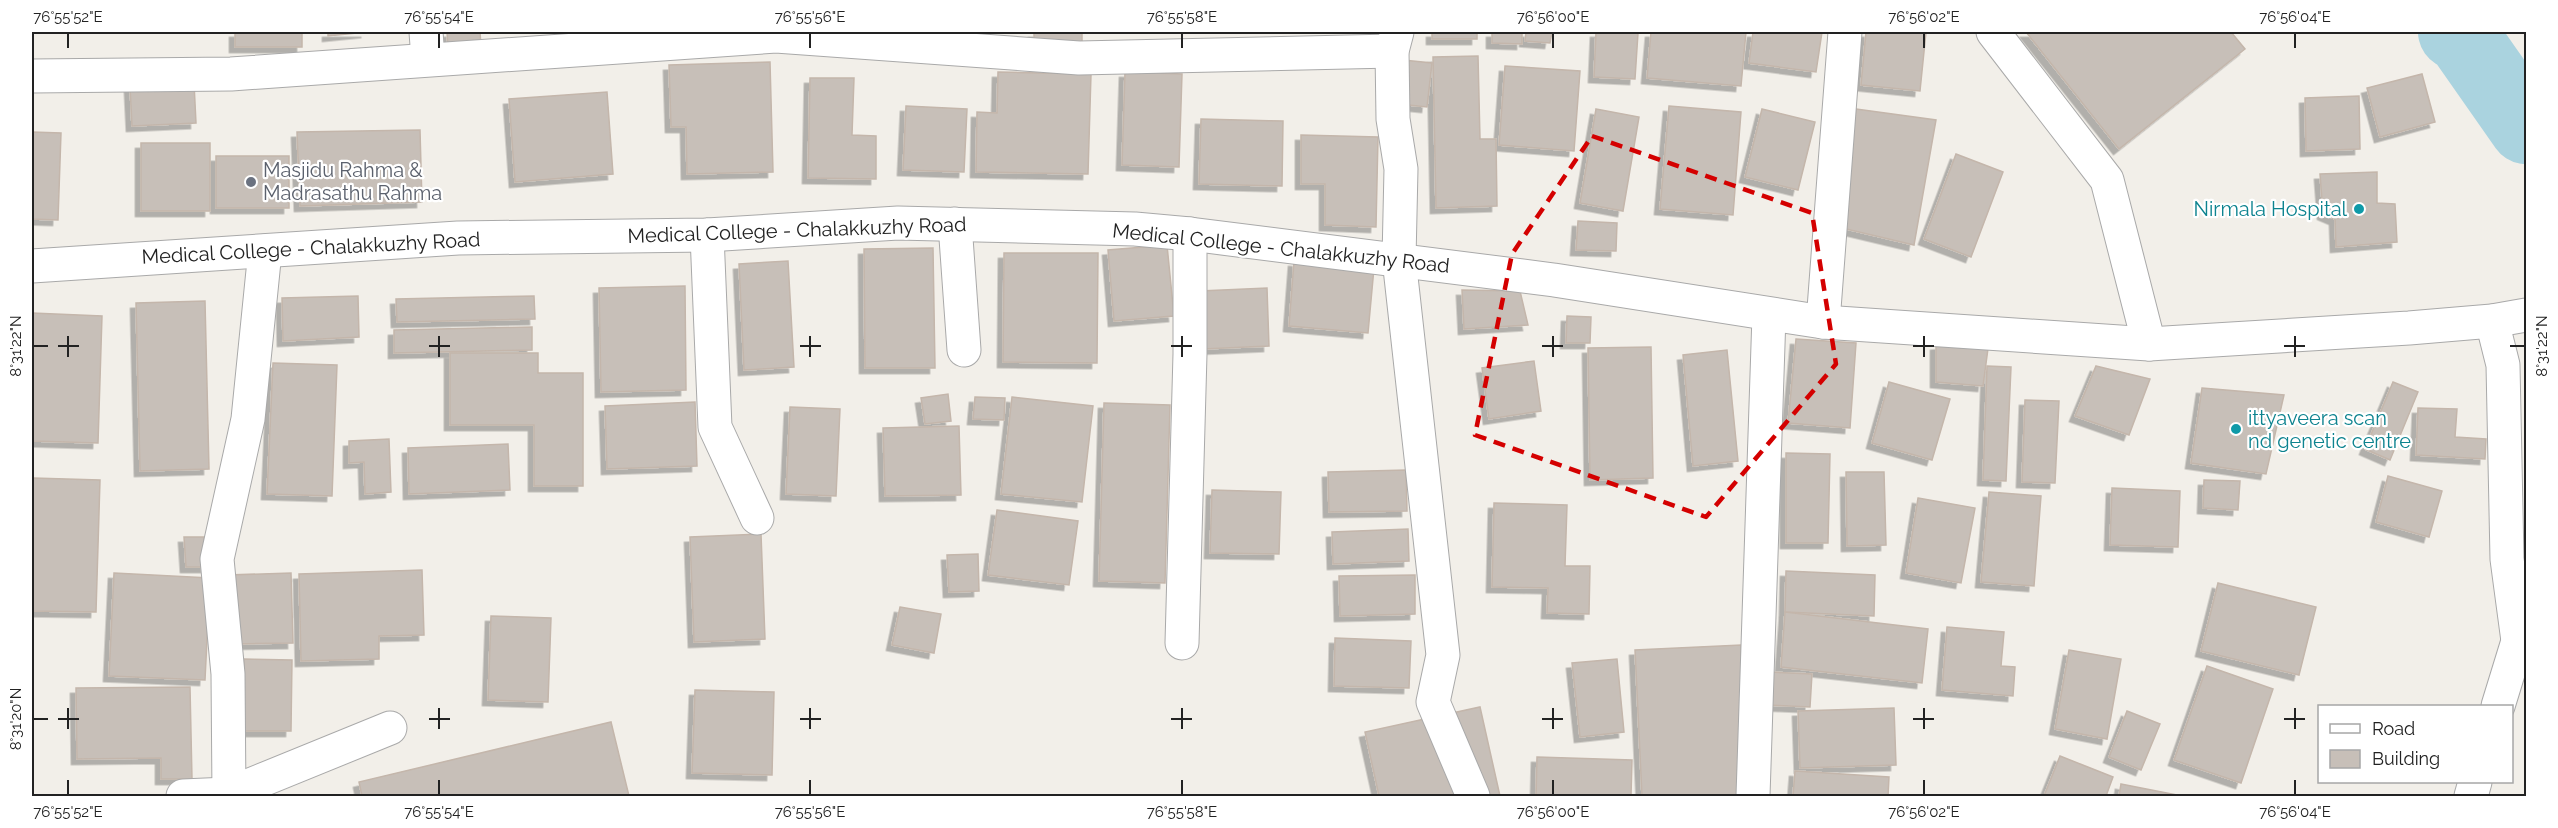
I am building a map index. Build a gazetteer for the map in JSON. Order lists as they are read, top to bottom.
{
  "streets": {
    "street": ["Medical College - Chalakkuzhy Road"]
  },
  "places": ["Masjidu Rahma & Madrasathu Rahma", "Nirmala Hospital", "ittyaveera scan nd genetic centre"],
  "legend": ["Road", "Building"],
  "coordinates": [
    "76°55'52\"E",
    "76°55'54\"E",
    "76°55'56\"E",
    "76°55'58\"E",
    "76°56'00\"E",
    "76°56'02\"E",
    "76°56'04\"E",
    "8°31'22\"N",
    "8°31'20\"N"
  ]
}
